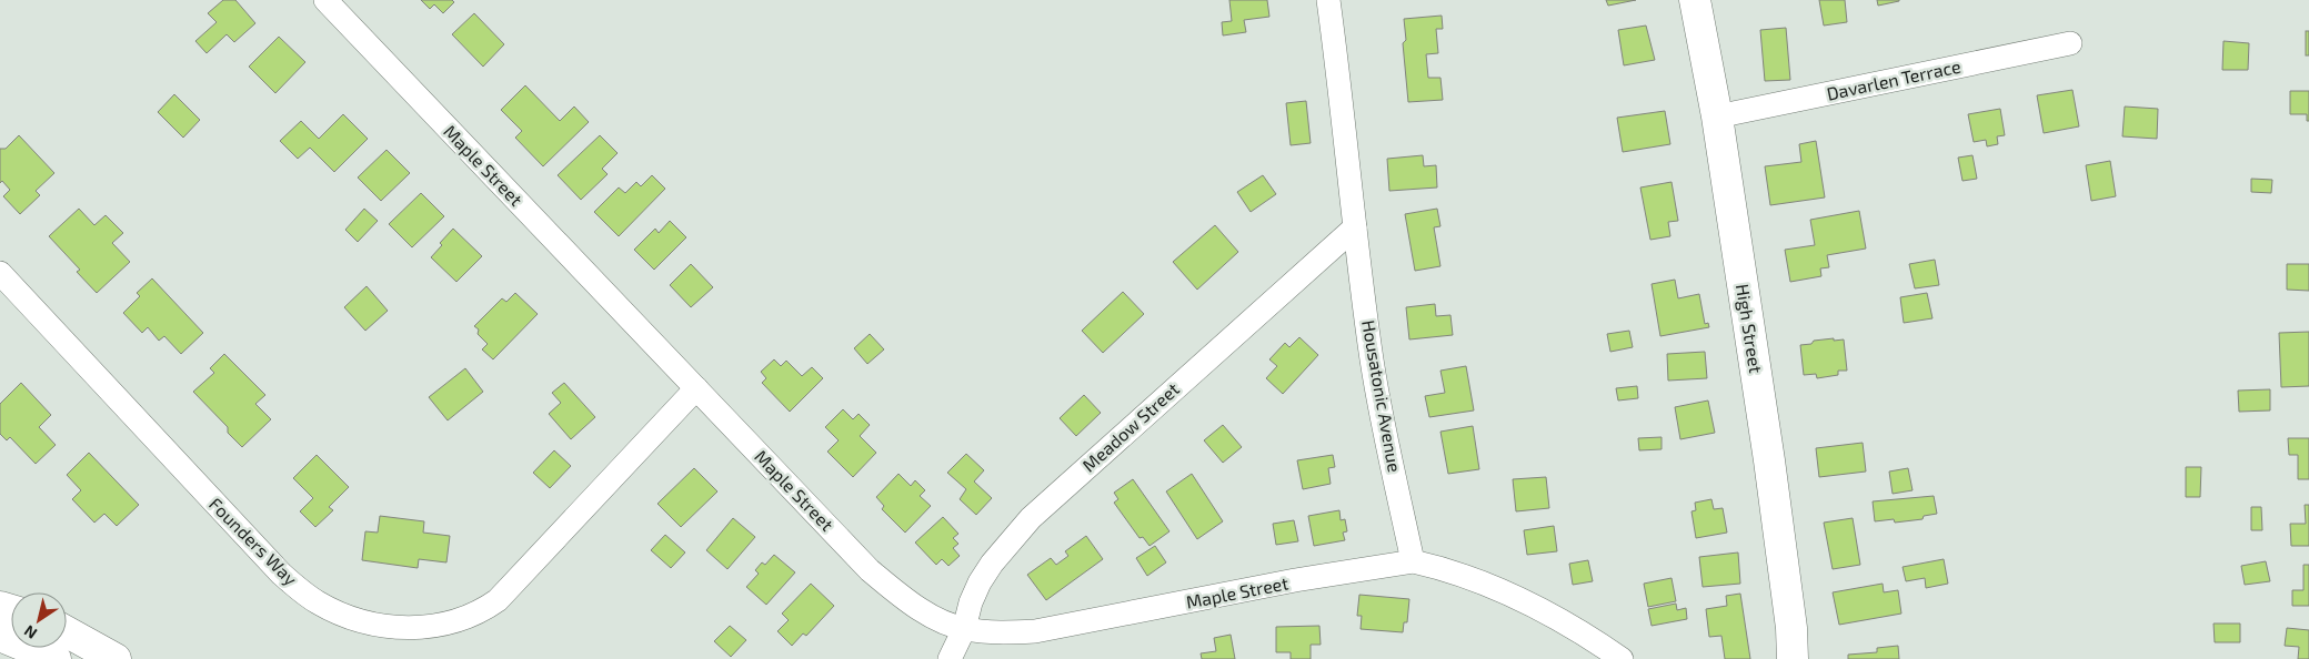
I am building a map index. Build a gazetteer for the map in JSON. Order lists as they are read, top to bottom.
{
  "streets": {
    "main road": ["High Street"],
    "street": [
      "Davarlen Terrace",
      "Maple Street",
      "Housatonic Avenue",
      "Meadow Street",
      "Founders Way"
    ]
  },
  "crossings": [
    ["Davarlen Terrace", "High Street"],
    ["Maple Street", "Housatonic Avenue"],
    ["Maple Street", "Meadow Street"],
    ["Maple Street", "Founders Way"],
    ["Housatonic Avenue", "Meadow Street"]
  ],
  "north": "bottom left"
}
